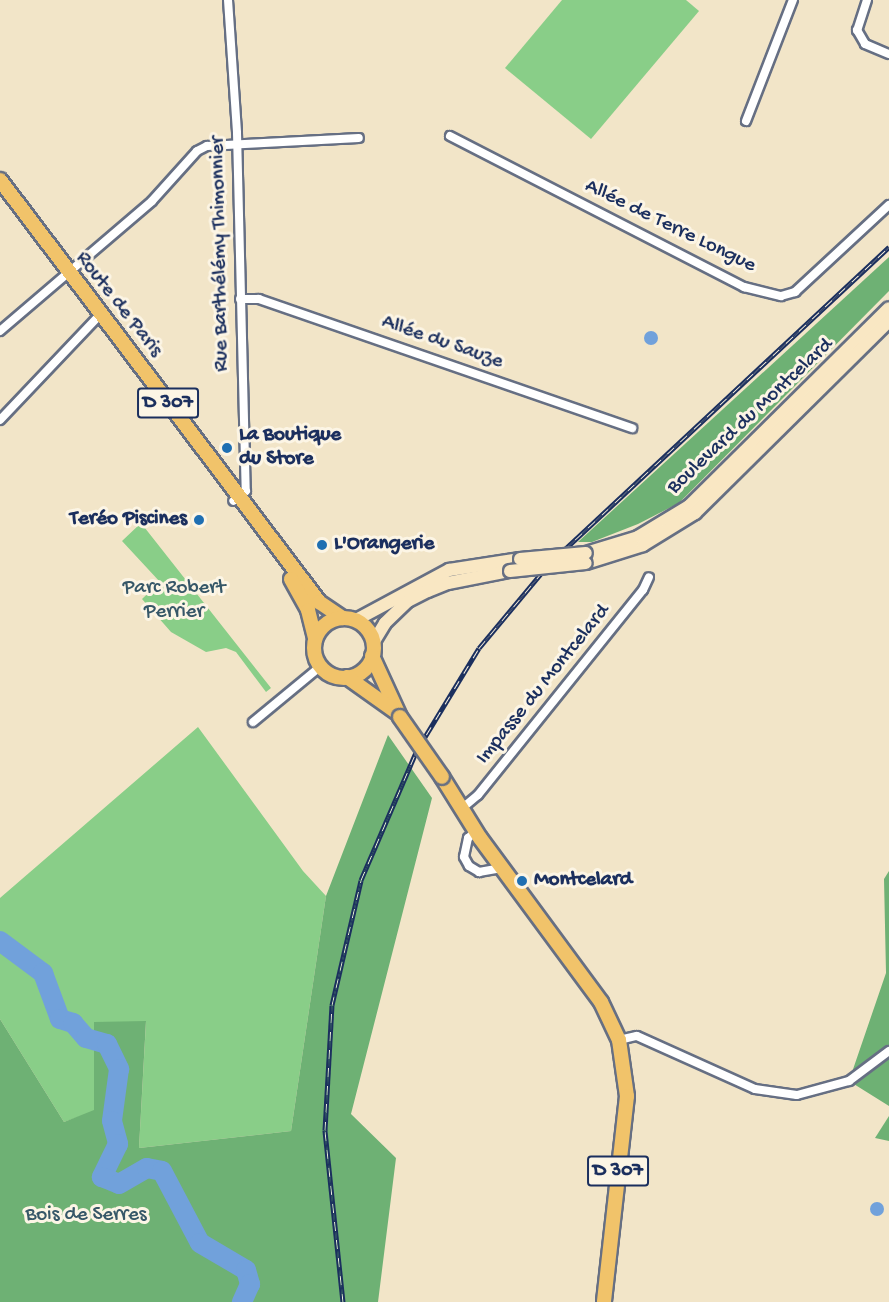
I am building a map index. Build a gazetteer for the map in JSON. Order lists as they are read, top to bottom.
{
  "streets": {
    "main road": ["Route de Paris", "D 307", "Boulevard du Montcelard"],
    "street": [
      "Allée de Terre Longue",
      "Rue Barthélémy Thimonnier",
      "Allée du Sauze",
      "Impasse du Montcelard"
    ]
  },
  "crossings": [
    ["Rue Barthélémy Thimonnier", "Route de Paris"],
    ["Rue Barthélémy Thimonnier", "Allée du Sauze"],
    ["Route de Paris", "D 307"],
    ["Route de Paris", "Boulevard du Montcelard"],
    ["D 307", "Boulevard du Montcelard"],
    ["D 307", "Impasse du Montcelard"]
  ],
  "parks": ["Parc Robert Perrier", "Bois de Serres"],
  "places": [
    "La Boutique du Store",
    "Teréo Piscines",
    "L'Orangerie",
    "Montcelard"
  ]
}
